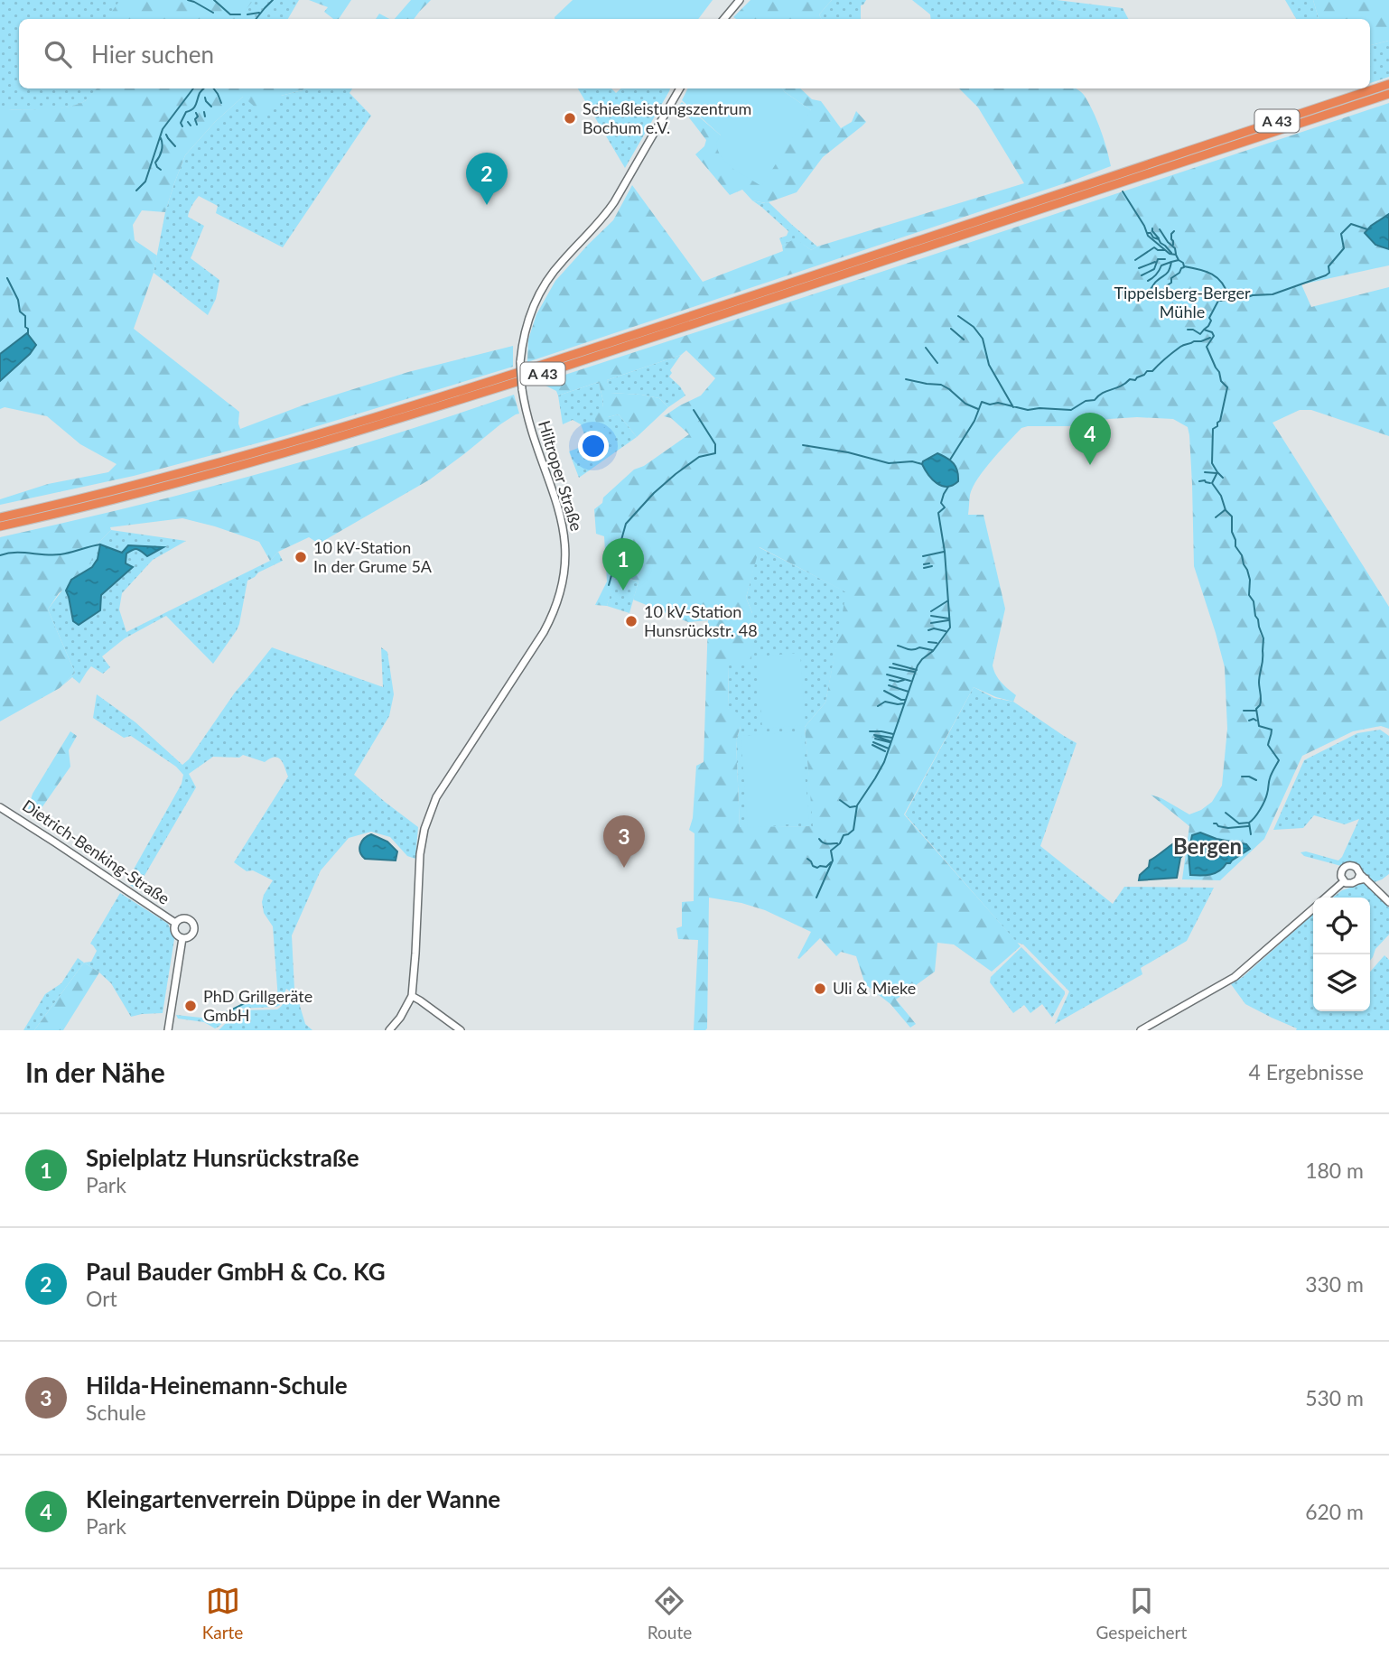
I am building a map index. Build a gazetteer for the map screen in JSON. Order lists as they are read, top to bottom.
{
  "streets": {
    "highway": ["A 43"],
    "street": ["Hiltroper Straße", "Dietrich-Benking-Straße"]
  },
  "districts": ["Bergen"],
  "parks": ["Tippelsberg-Berger Mühle"],
  "places": [
    "Schießleistungszentrum Bochum e.V.",
    "10 kV-Station In der Grume 5A",
    "10 kV-Station Hunsrückstr. 48",
    "Uli & Mieke",
    "PhD Grillgeräte GmbH"
  ],
  "page": {
    "search": "Hier suchen",
    "pins": [
      "2",
      "4",
      "1",
      "3"
    ],
    "heading": ["In der Nähe", "4 Ergebnisse"],
    "list": [
      {
        "mark": "1",
        "name": "Spielplatz Hunsrückstraße",
        "note": "Park",
        "value": "180 m"
      },
      {
        "mark": "2",
        "name": "Paul Bauder GmbH & Co. KG",
        "note": "Ort",
        "value": "330 m"
      },
      {
        "mark": "3",
        "name": "Hilda-Heinemann-Schule",
        "note": "Schule",
        "value": "530 m"
      },
      {
        "mark": "4",
        "name": "Kleingartenverrein Düppe in der Wanne",
        "note": "Park",
        "value": "620 m"
      }
    ],
    "nav": ["Karte", "Route", "Gespeichert"]
  }
}
